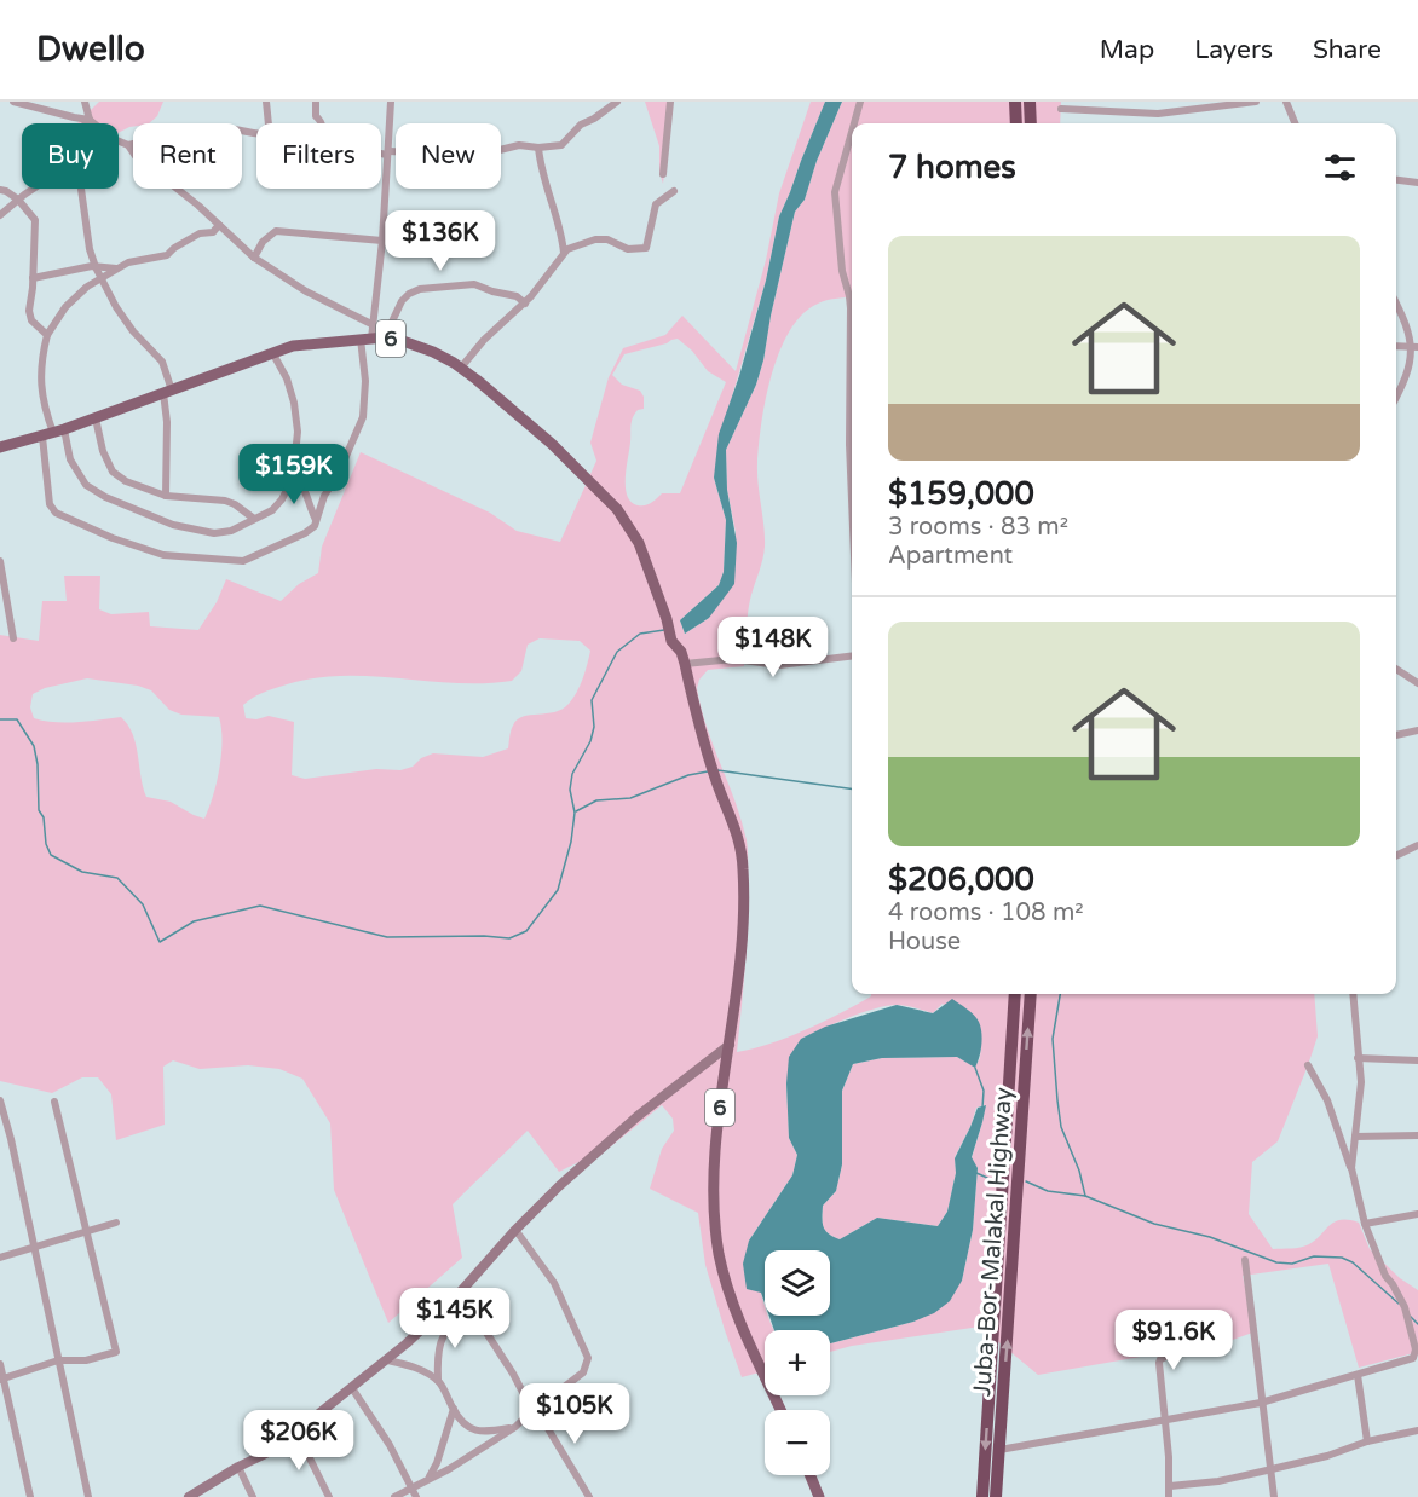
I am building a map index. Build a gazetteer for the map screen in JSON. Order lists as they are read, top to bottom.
{
  "streets": {
    "highway": ["Juba-Bor-Malakal Highway"],
    "main road": ["6"]
  },
  "page": {
    "header": "Dwello",
    "nav": ["Map", "Layers", "Share"],
    "chip": [
      "Buy",
      "Rent",
      "Filters",
      "New"
    ],
    "heading": "7 homes",
    "price": [
      "$136K",
      "$159K",
      "$148K",
      "$145K",
      "$91.6K",
      "$105K",
      "$206K"
    ],
    "list": [
      {
        "name": "$159,000",
        "note": "3 rooms · 83 m² · Apartment"
      },
      {
        "name": "$206,000",
        "note": "4 rooms · 108 m² · House"
      }
    ],
    "map_buttons": ["+", "−"]
  }
}
